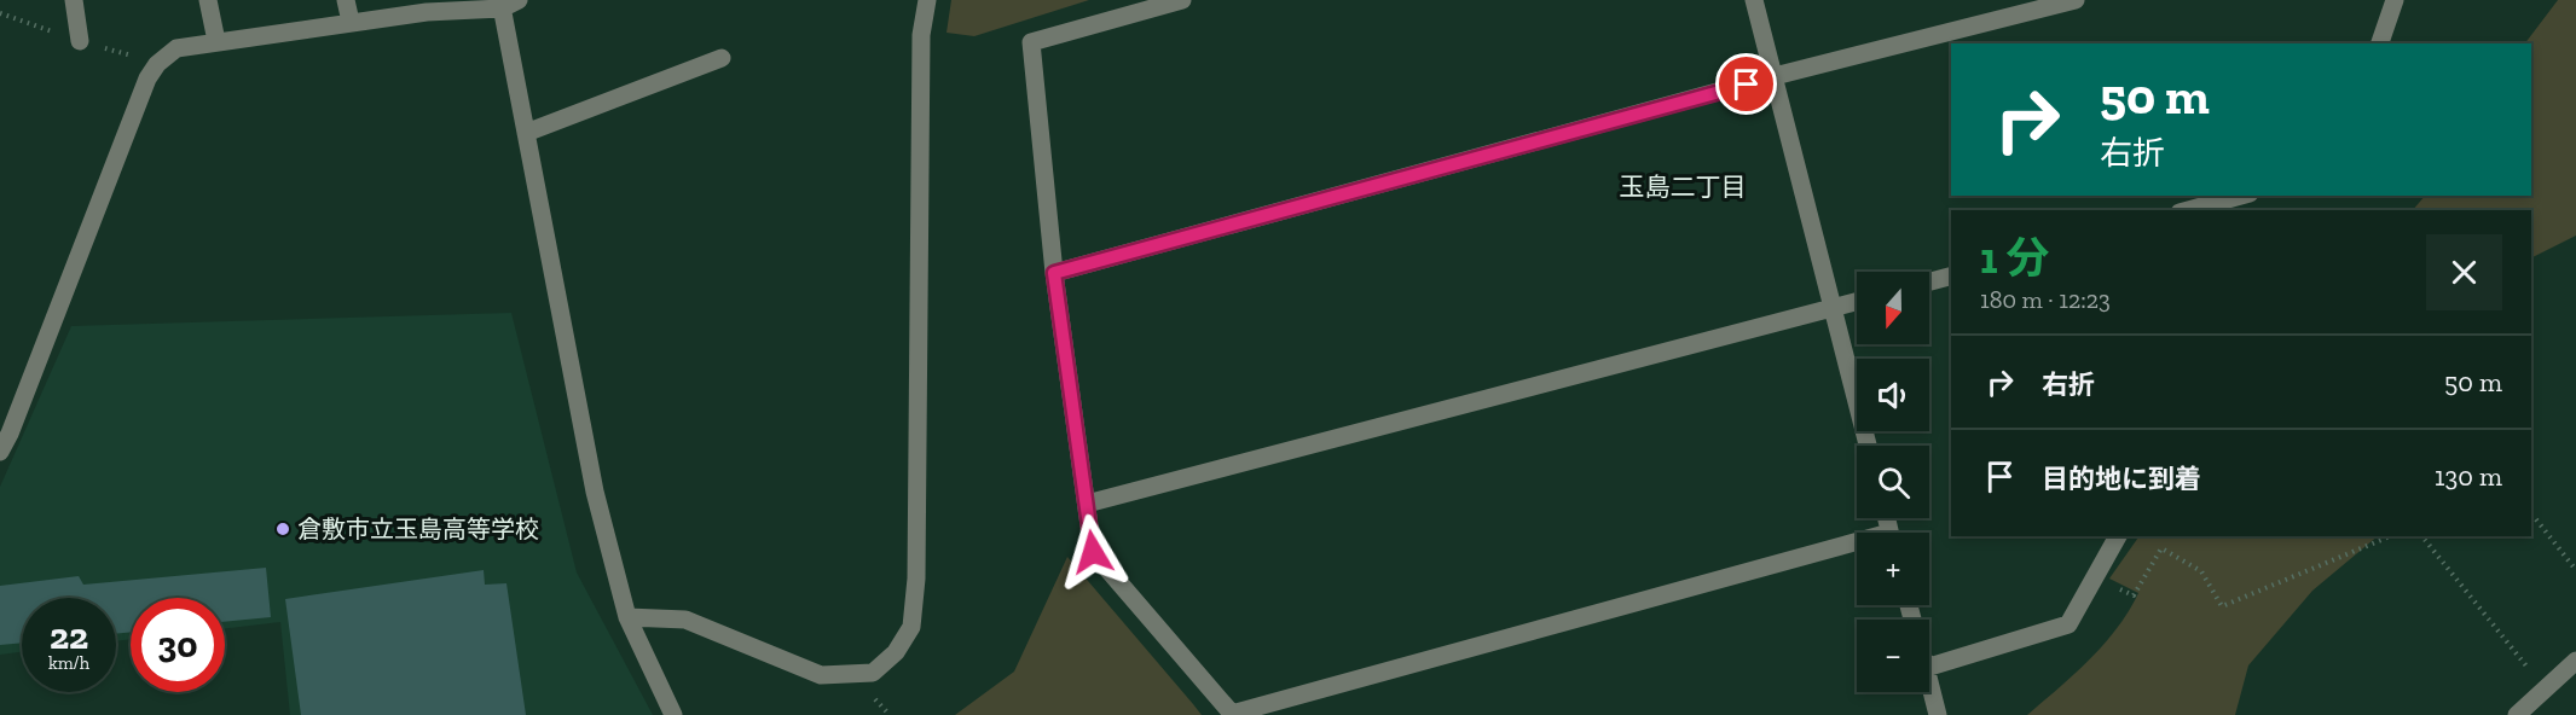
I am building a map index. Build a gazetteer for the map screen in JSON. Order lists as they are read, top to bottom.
{
  "districts": ["玉島二丁目"],
  "places": ["倉敷市立玉島高等学校"],
  "north": "bottom",
  "page": {
    "turn": ["50 m", "右折"],
    "heading": ["1 分", "180 m · 12:23"],
    "map_buttons": ["+", "−"],
    "list": [
      {
        "name": "右折",
        "value": "50 m"
      },
      {
        "name": "目的地に到着",
        "value": "130 m"
      }
    ],
    "speed": "22 km/h",
    "limit": "30"
  }
}
